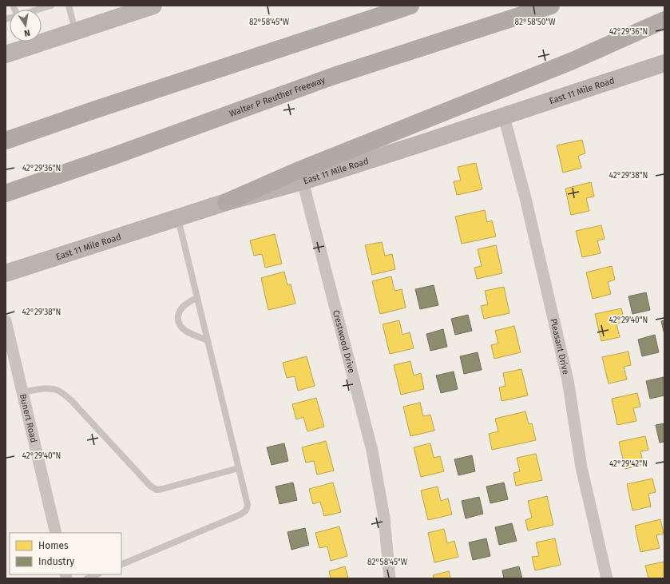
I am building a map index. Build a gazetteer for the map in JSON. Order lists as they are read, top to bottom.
{
  "streets": {
    "highway": ["Walter P Reuther Freeway"],
    "main road": ["East 11 Mile Road"],
    "street": ["Crestwood Drive", "Pleasant Drive", "Bunert Road"]
  },
  "crossings": [
    ["East 11 Mile Road", "Crestwood Drive"],
    ["East 11 Mile Road", "Pleasant Drive"]
  ],
  "legend": ["Homes", "Industry"],
  "north": "bottom",
  "coordinates": [
    "82°58'45\"W",
    "82°58'50\"W",
    "42°29'36\"N",
    "42°29'38\"N",
    "42°29'40\"N",
    "42°29'42\"N"
  ]
}
